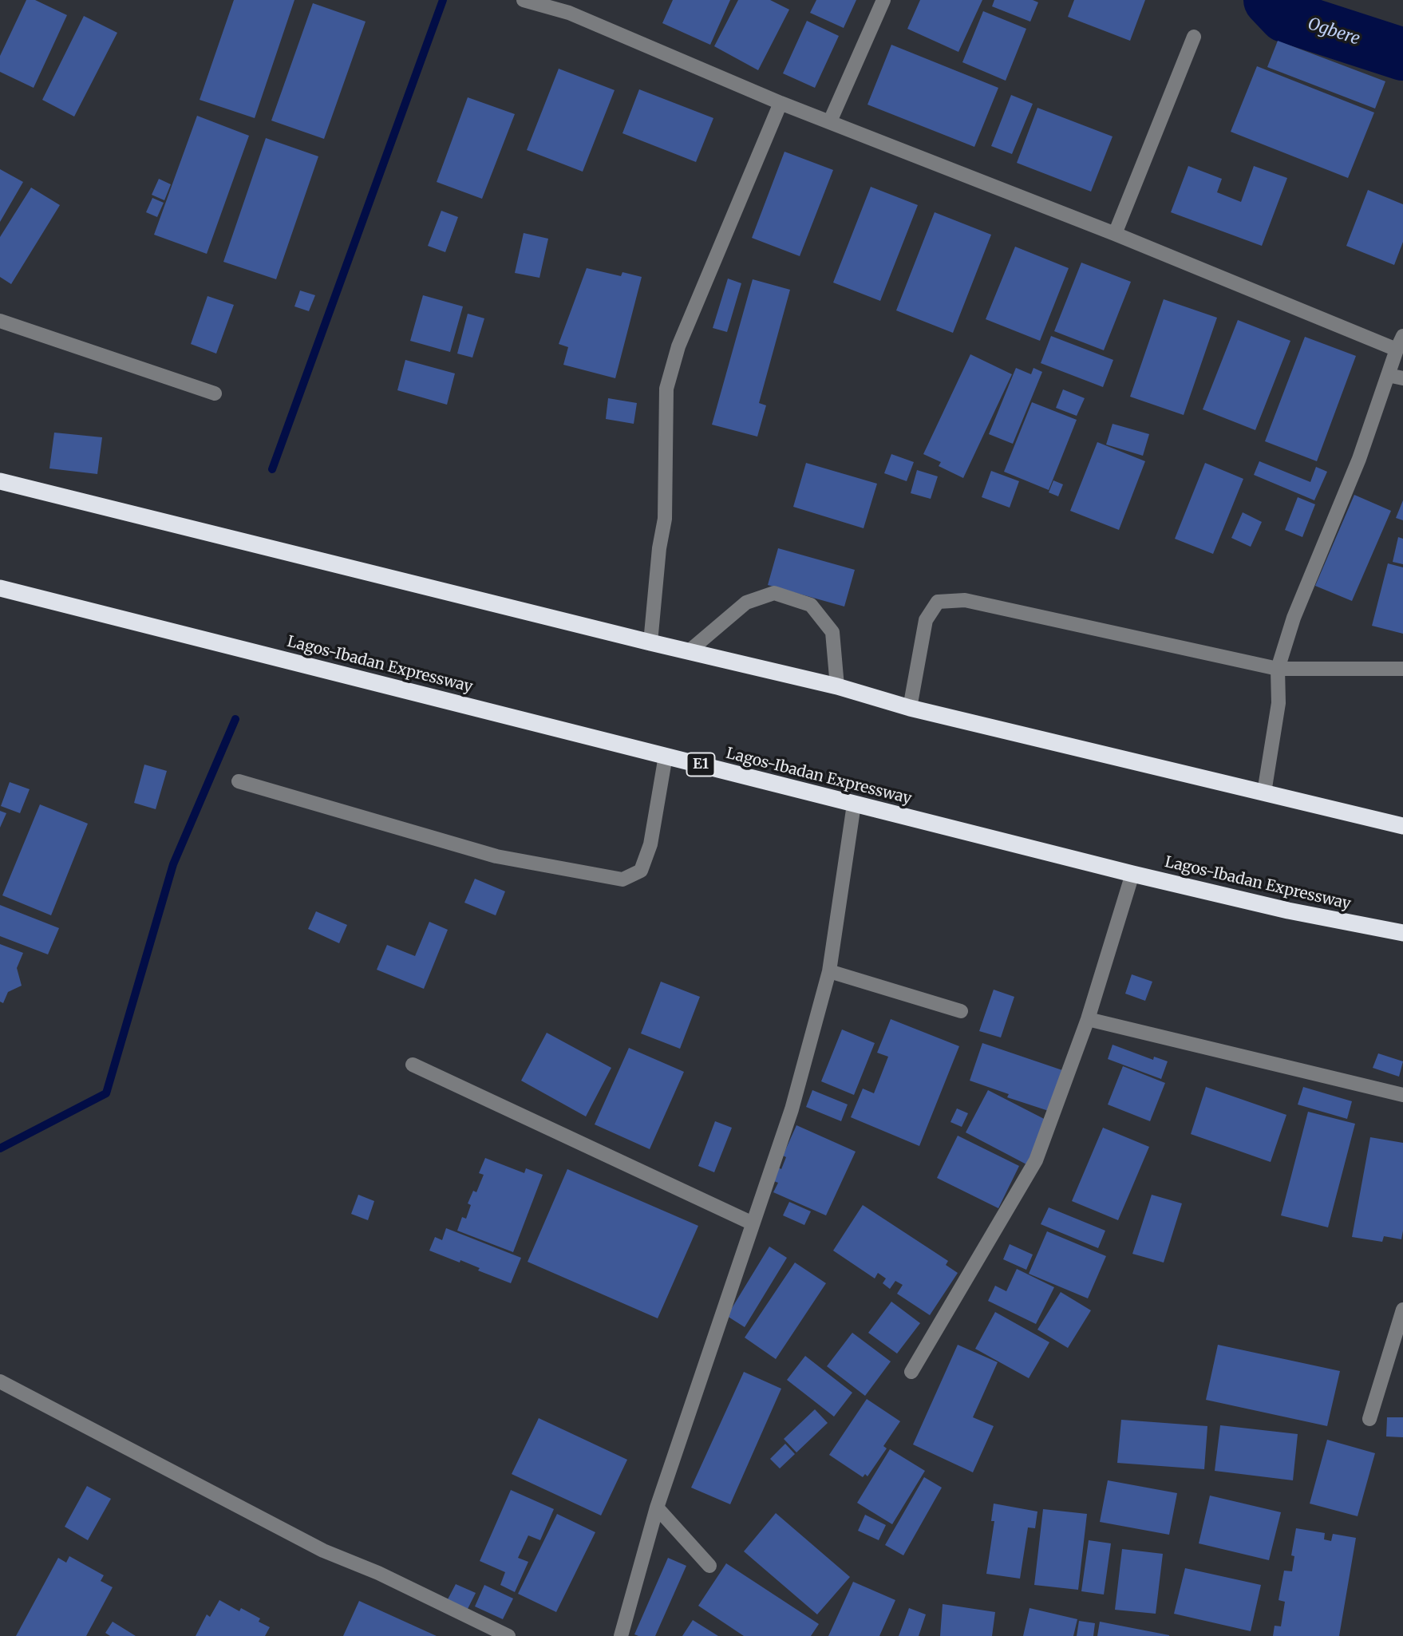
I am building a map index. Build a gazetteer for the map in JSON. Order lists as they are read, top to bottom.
{
  "streets": {
    "highway": ["Lagos-Ibadan Expressway", "E1"]
  },
  "water": ["Ogbere"]
}
